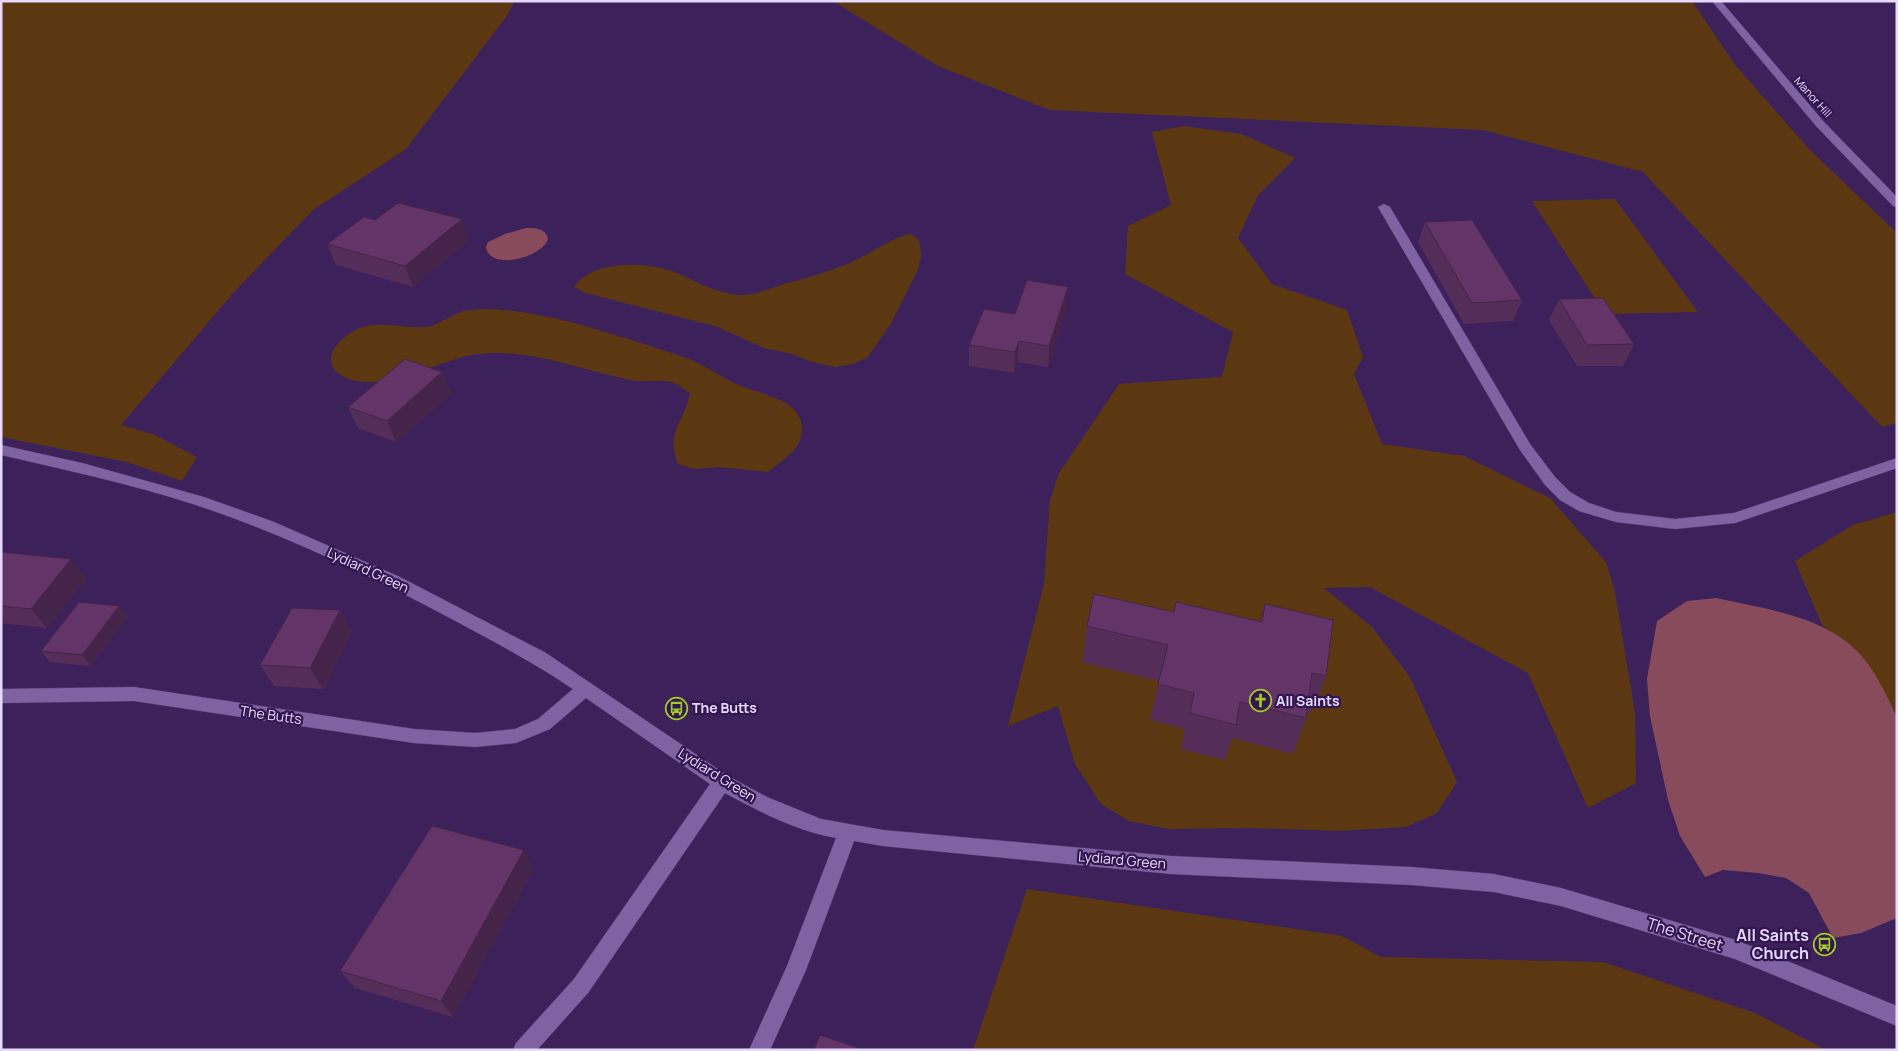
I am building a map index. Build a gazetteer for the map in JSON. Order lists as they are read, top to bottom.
{
  "streets": {
    "street": [
      "Manor Hill",
      "Lydiard Green",
      "The Butts",
      "The Street"
    ]
  },
  "crossings": [
    ["Lydiard Green", "The Butts"],
    ["Lydiard Green", "The Street"]
  ],
  "places": {
    "church": ["All Saints"],
    "bus stop": ["The Butts", "All Saints Church"]
  }
}
